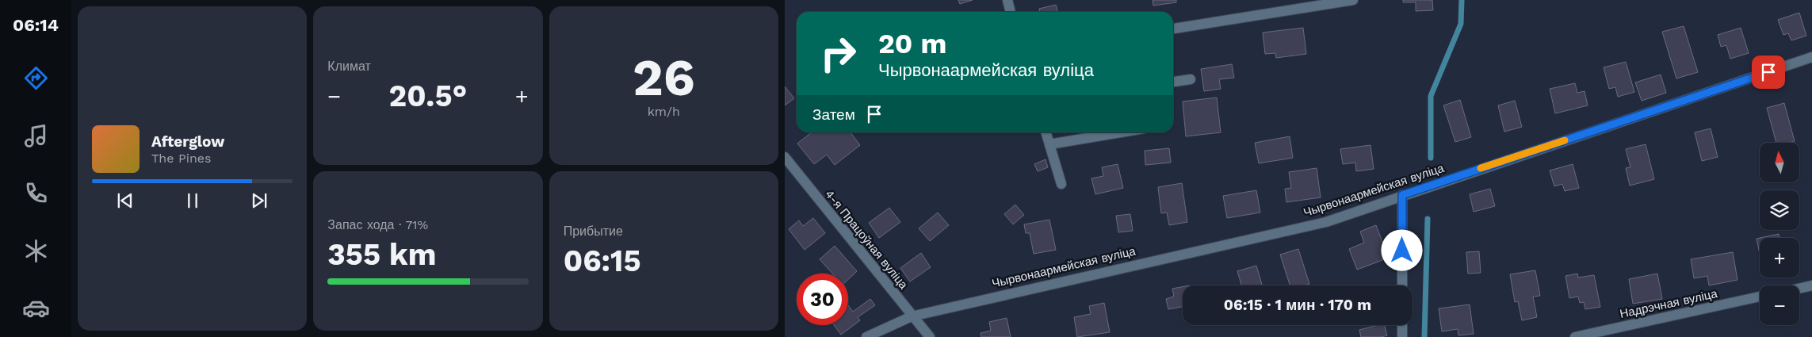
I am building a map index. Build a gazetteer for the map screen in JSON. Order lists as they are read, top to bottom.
{
  "streets": {
    "street": ["Чырвонаармейская вуліца", "4-я Працоўная вуліца", "Надрэчная вуліца"]
  },
  "crossings": [
    ["Чырвонаармейская вуліца", "4-я Працоўная вуліца"]
  ],
  "north": "top",
  "page": {
    "tabs": "06:14",
    "tile": [
      "Климат",
      ["26", "km/h"],
      ["Запас хода · 71%", "355 km"],
      ["Прибытие", "06:15"]
    ],
    "turn": ["20 m", "Чырвонаармейская вуліца"],
    "heat": ["−", "20.5°", "+"],
    "then": "Затем",
    "song": ["Afterglow", "The Pines"],
    "map_buttons": ["+", "−"],
    "limit": "30",
    "trip": "06:15 · 1 мин · 170 m"
  }
}
